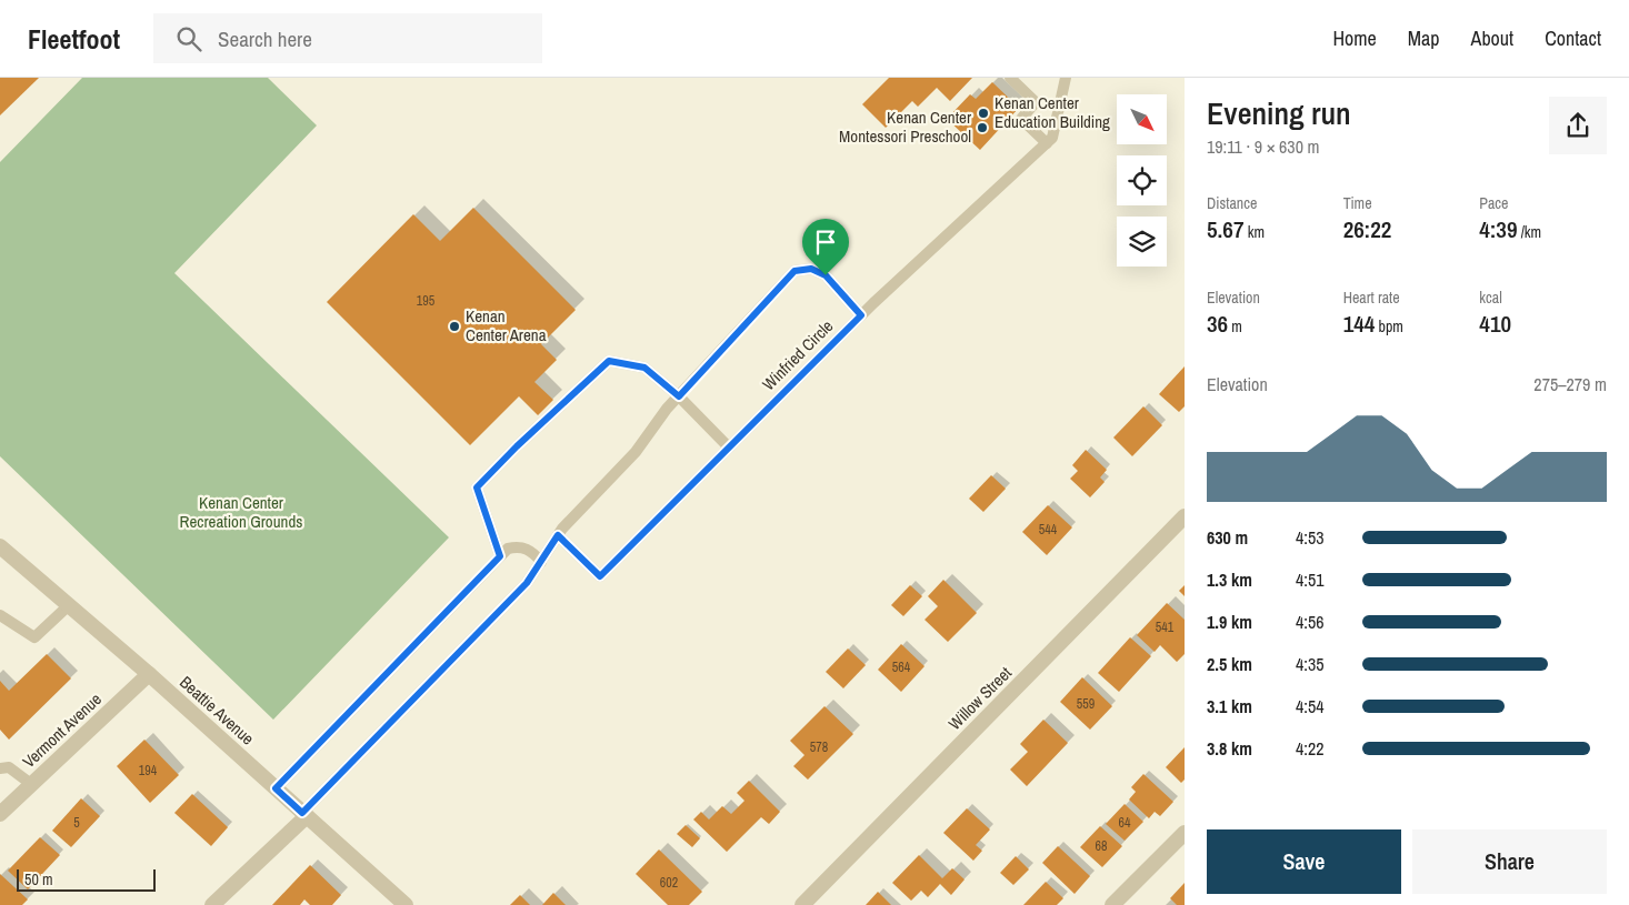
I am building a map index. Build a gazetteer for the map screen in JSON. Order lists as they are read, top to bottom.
{
  "streets": {
    "street": ["Willow Street", "Beattie Avenue", "Vermont Avenue"],
    "lane": ["Winfried Circle"]
  },
  "crossings": [
    ["Beattie Avenue", "Vermont Avenue"]
  ],
  "parks": ["Kenan Center Recreation Grounds"],
  "places": ["Kenan Center Education Building", "Kenan Center Montessori Preschool", "Kenan Center Arena"],
  "house_numbers": [
    "195",
    "544",
    "541",
    "564",
    "559",
    "578",
    "194",
    "5",
    "64",
    "68",
    "602"
  ],
  "scale_bar": "50 m",
  "north": "bottom right",
  "page": {
    "header": "Fleetfoot",
    "search": "Search here",
    "nav": [
      "Home",
      "Map",
      "About",
      "Contact"
    ],
    "heading": ["Evening run", "19:11 · 9 × 630 m"],
    "stats": [
      ["Distance", "5.67 km"],
      ["Time", "26:22"],
      ["Pace", "4:39 /km"],
      ["Elevation", "36 m"],
      ["Heart rate", "144 bpm"],
      ["kcal", "410"]
    ],
    "chart": ["Elevation", "275–279 m"],
    "list": [
      {
        "name": "630 m",
        "note": "4:53"
      },
      {
        "name": "1.3 km",
        "note": "4:51"
      },
      {
        "name": "1.9 km",
        "note": "4:56"
      },
      {
        "name": "2.5 km",
        "note": "4:35"
      },
      {
        "name": "3.1 km",
        "note": "4:54"
      },
      {
        "name": "3.8 km",
        "note": "4:22"
      }
    ],
    "buttons": ["Save", "Share"],
    "scale": "50 m"
  }
}
